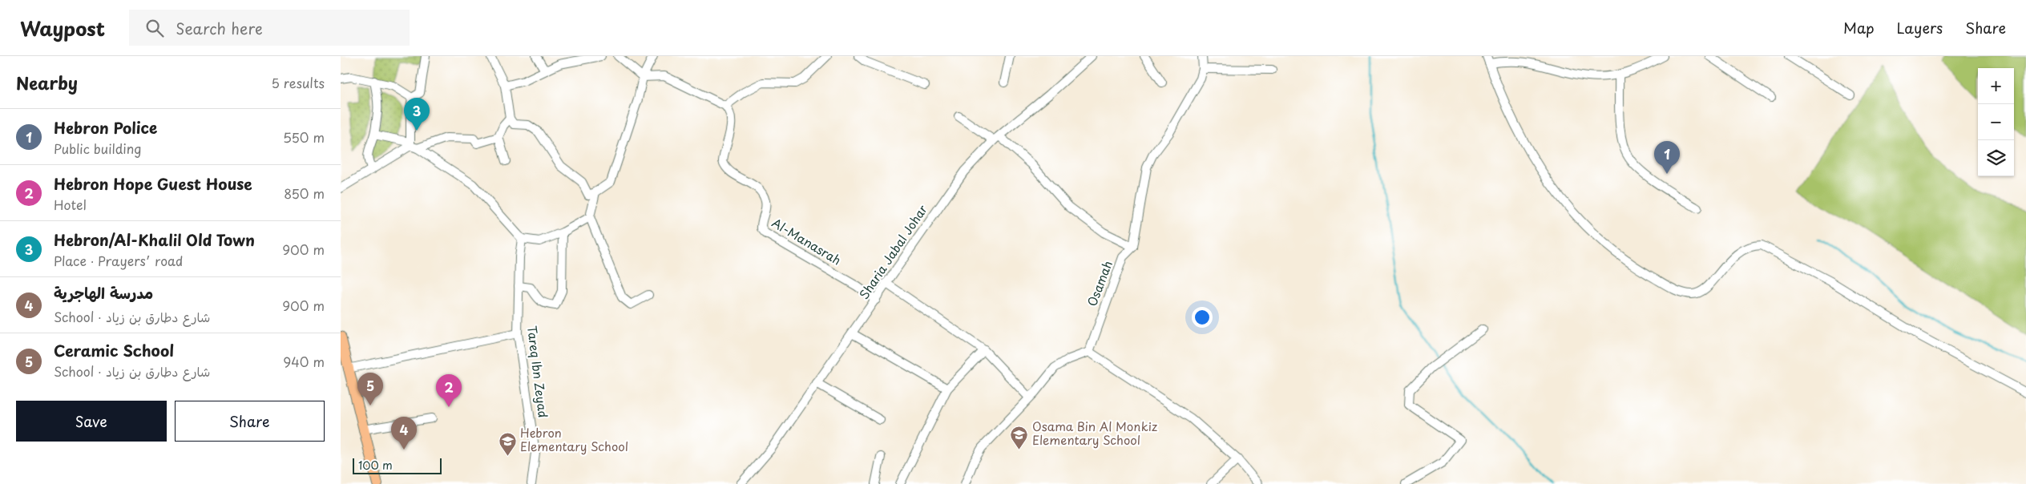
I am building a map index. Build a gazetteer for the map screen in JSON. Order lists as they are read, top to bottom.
{
  "streets": {
    "street": [
      "Al-Manasrah",
      "Sharia Jabal Johar",
      "Osamah",
      "Tareq Ibn Zeyad"
    ]
  },
  "crossings": [
    ["Al-Manasrah", "Sharia Jabal Johar"]
  ],
  "places": {
    "school or university": ["Osama Bin Al Monkiz Elementary School", "Hebron Elementary School"]
  },
  "scale_bar": "100 m",
  "page": {
    "header": "Waypost",
    "search": "Search here",
    "nav": ["Map", "Layers", "Share"],
    "heading": ["Nearby", "5 results"],
    "map_buttons": ["+", "−"],
    "pins": [
      "3",
      "1",
      "5",
      "2",
      "4"
    ],
    "list": [
      {
        "mark": "1",
        "name": "Hebron Police",
        "note": "Public building",
        "value": "550 m"
      },
      {
        "mark": "2",
        "name": "Hebron Hope Guest House",
        "note": "Hotel",
        "value": "850 m"
      },
      {
        "mark": "3",
        "name": "Hebron/Al-Khalil Old Town",
        "note": "Place · Prayers׳ road",
        "value": "900 m"
      },
      {
        "mark": "4",
        "name": "مدرسة الهاجرية",
        "note": "School · شارع دطارق بن زياد",
        "value": "900 m"
      },
      {
        "mark": "5",
        "name": "Ceramic School",
        "note": "School · شارع دطارق بن زياد",
        "value": "940 m"
      }
    ],
    "buttons": ["Save", "Share"],
    "scale": "100 m"
  }
}
